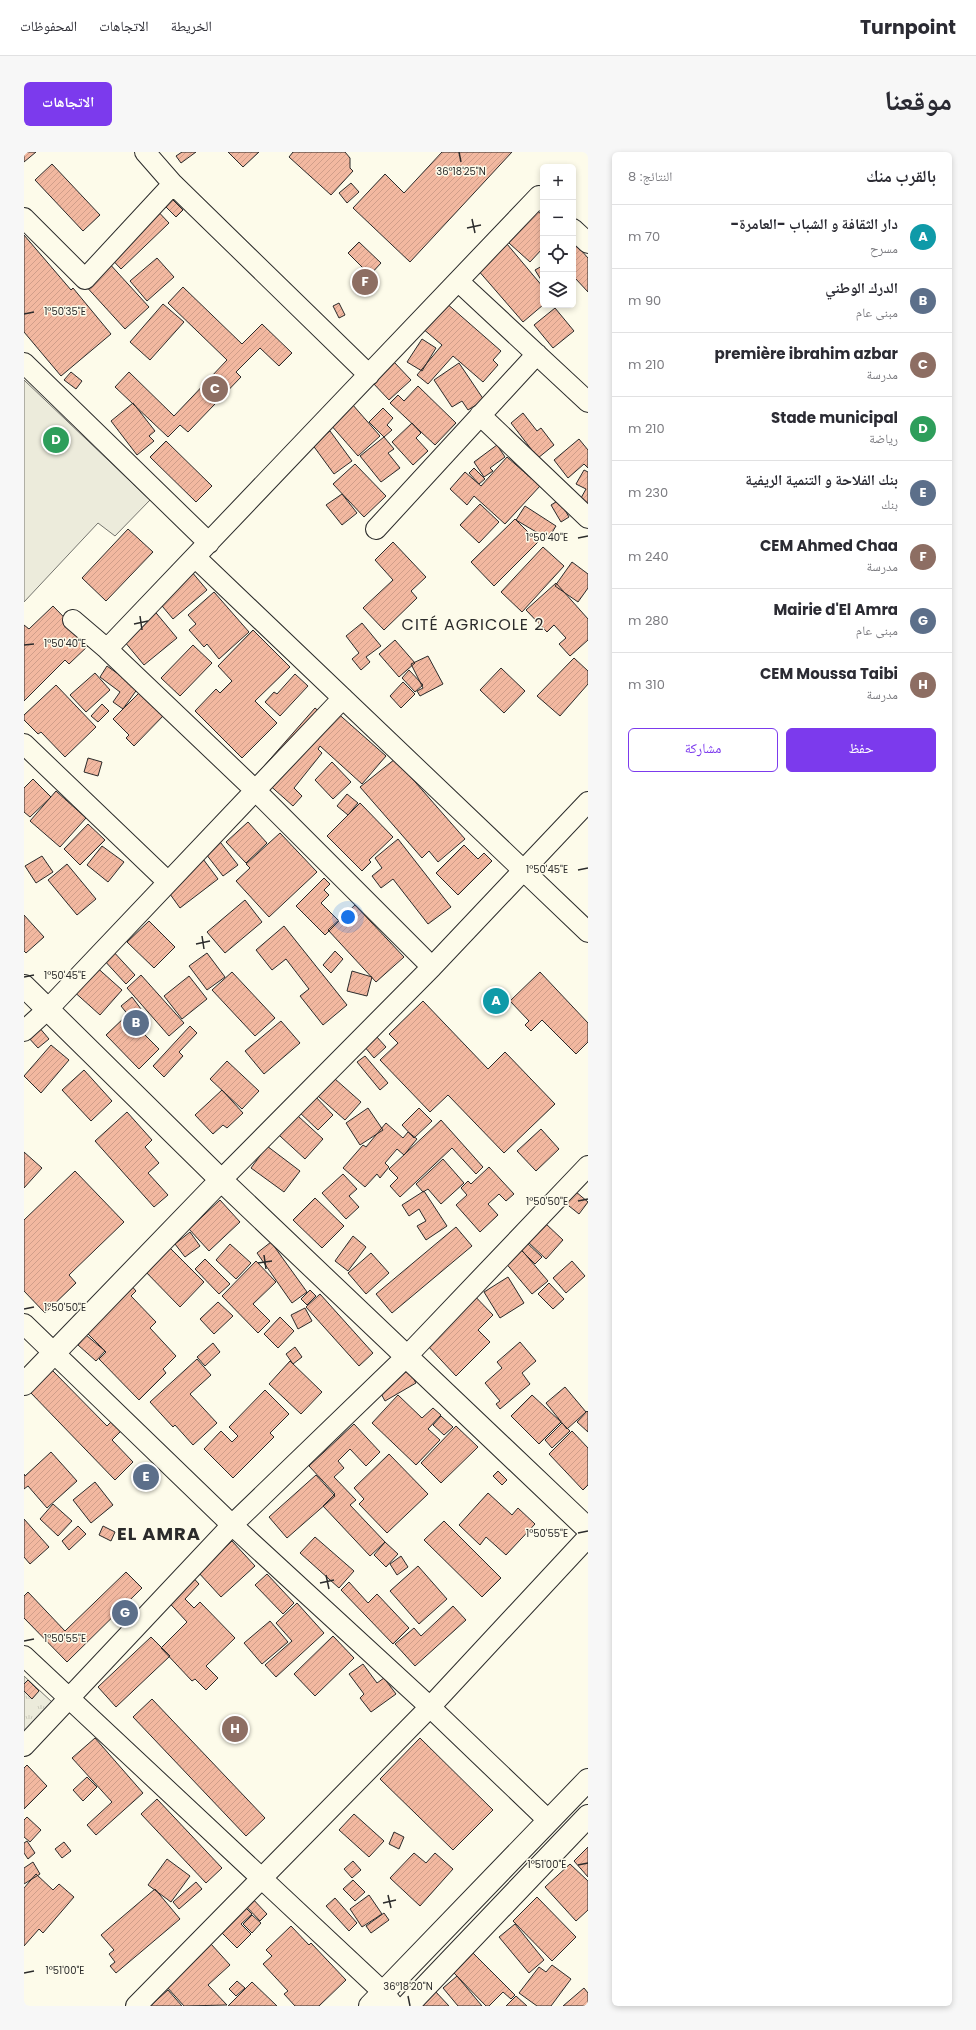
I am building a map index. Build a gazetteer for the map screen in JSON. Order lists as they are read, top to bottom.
{
  "districts": ["CITÉ AGRICOLE 2", "EL AMRA"],
  "page": {
    "header": "Turnpoint",
    "nav": ["الخريطة", "الاتجاهات", "المحفوظات"],
    "title": "موقعنا",
    "buttons": [
      "الاتجاهات",
      ["حفظ", "مشاركة"]
    ],
    "heading": ["بالقرب منك", "النتائج: 8"],
    "map_buttons": ["+", "−"],
    "list": [
      {
        "mark": "A",
        "name": "دار الثقافة و الشباب -العامرة-",
        "note": "مسرح",
        "value": "70 m"
      },
      {
        "mark": "B",
        "name": "الدرك الوطني",
        "note": "مبنى عام",
        "value": "90 m"
      },
      {
        "mark": "C",
        "name": "première ibrahim azbar",
        "note": "مدرسة",
        "value": "210 m"
      },
      {
        "mark": "D",
        "name": "Stade municipal",
        "note": "رياضة",
        "value": "210 m"
      },
      {
        "mark": "E",
        "name": "بنك الفلاحة و التنمية الريفية",
        "note": "بنك",
        "value": "230 m"
      },
      {
        "mark": "F",
        "name": "CEM Ahmed Chaa",
        "note": "مدرسة",
        "value": "240 m"
      },
      {
        "mark": "G",
        "name": "Mairie d'El Amra",
        "note": "مبنى عام",
        "value": "280 m"
      },
      {
        "mark": "H",
        "name": "CEM Moussa Taibi",
        "note": "مدرسة",
        "value": "310 m"
      }
    ],
    "pins": [
      "F",
      "C",
      "D",
      "A",
      "B",
      "E",
      "G",
      "H"
    ]
  },
  "coordinates": [
    "36°18'25\"N",
    "1°50'35\"E",
    "1°50'40\"E",
    "1°50'45\"E",
    "1°50'50\"E",
    "1°50'55\"E",
    "1°51'00\"E",
    "36°18'20\"N"
  ]
}
